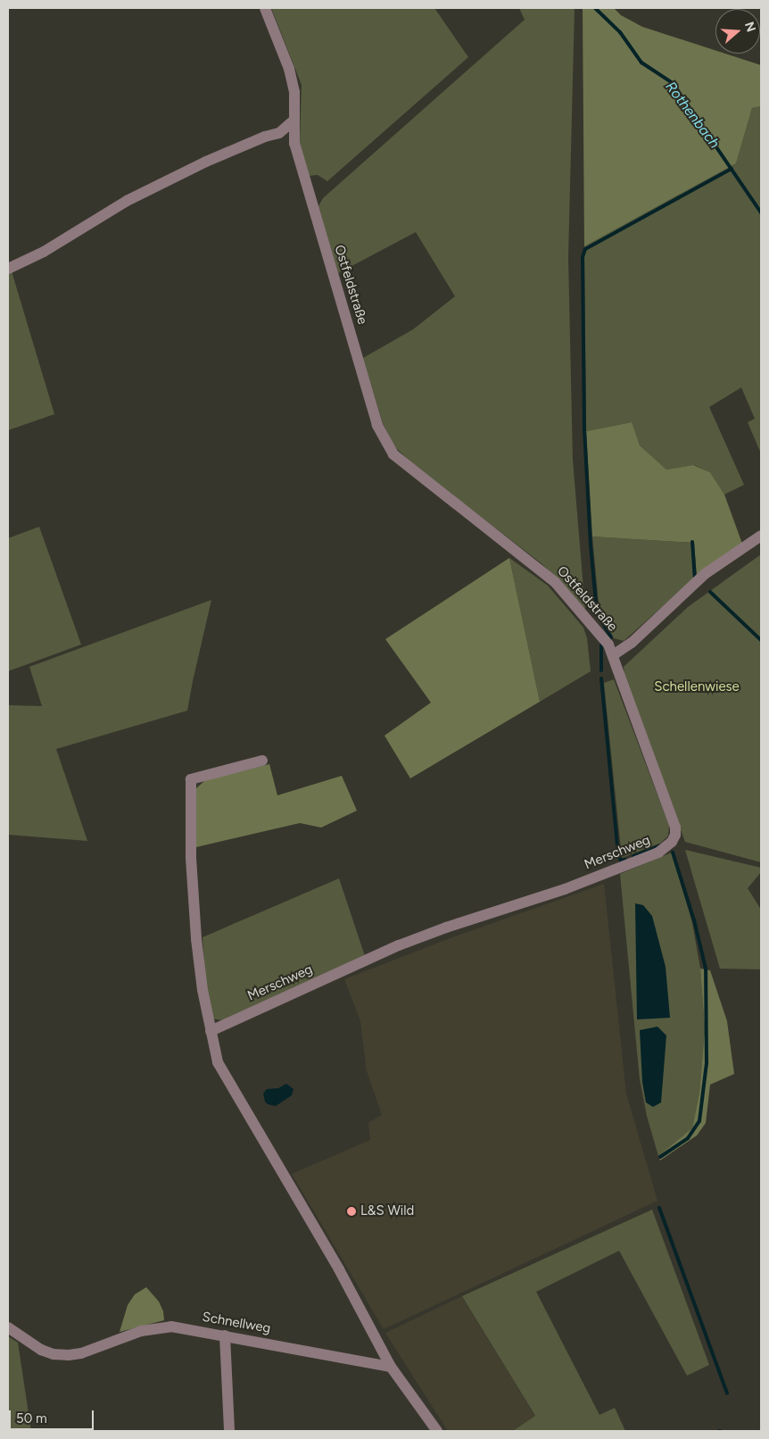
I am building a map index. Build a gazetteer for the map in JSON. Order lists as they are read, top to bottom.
{
  "streets": {
    "street": ["Ostfeldstraße", "Merschweg", "Schnellweg"]
  },
  "crossings": [
    ["Ostfeldstraße", "Merschweg"]
  ],
  "water": ["Rothenbach"],
  "parks": ["Schellenwiese"],
  "places": ["L&S Wild"],
  "scale_bar": "50 m",
  "north": "right"
}
